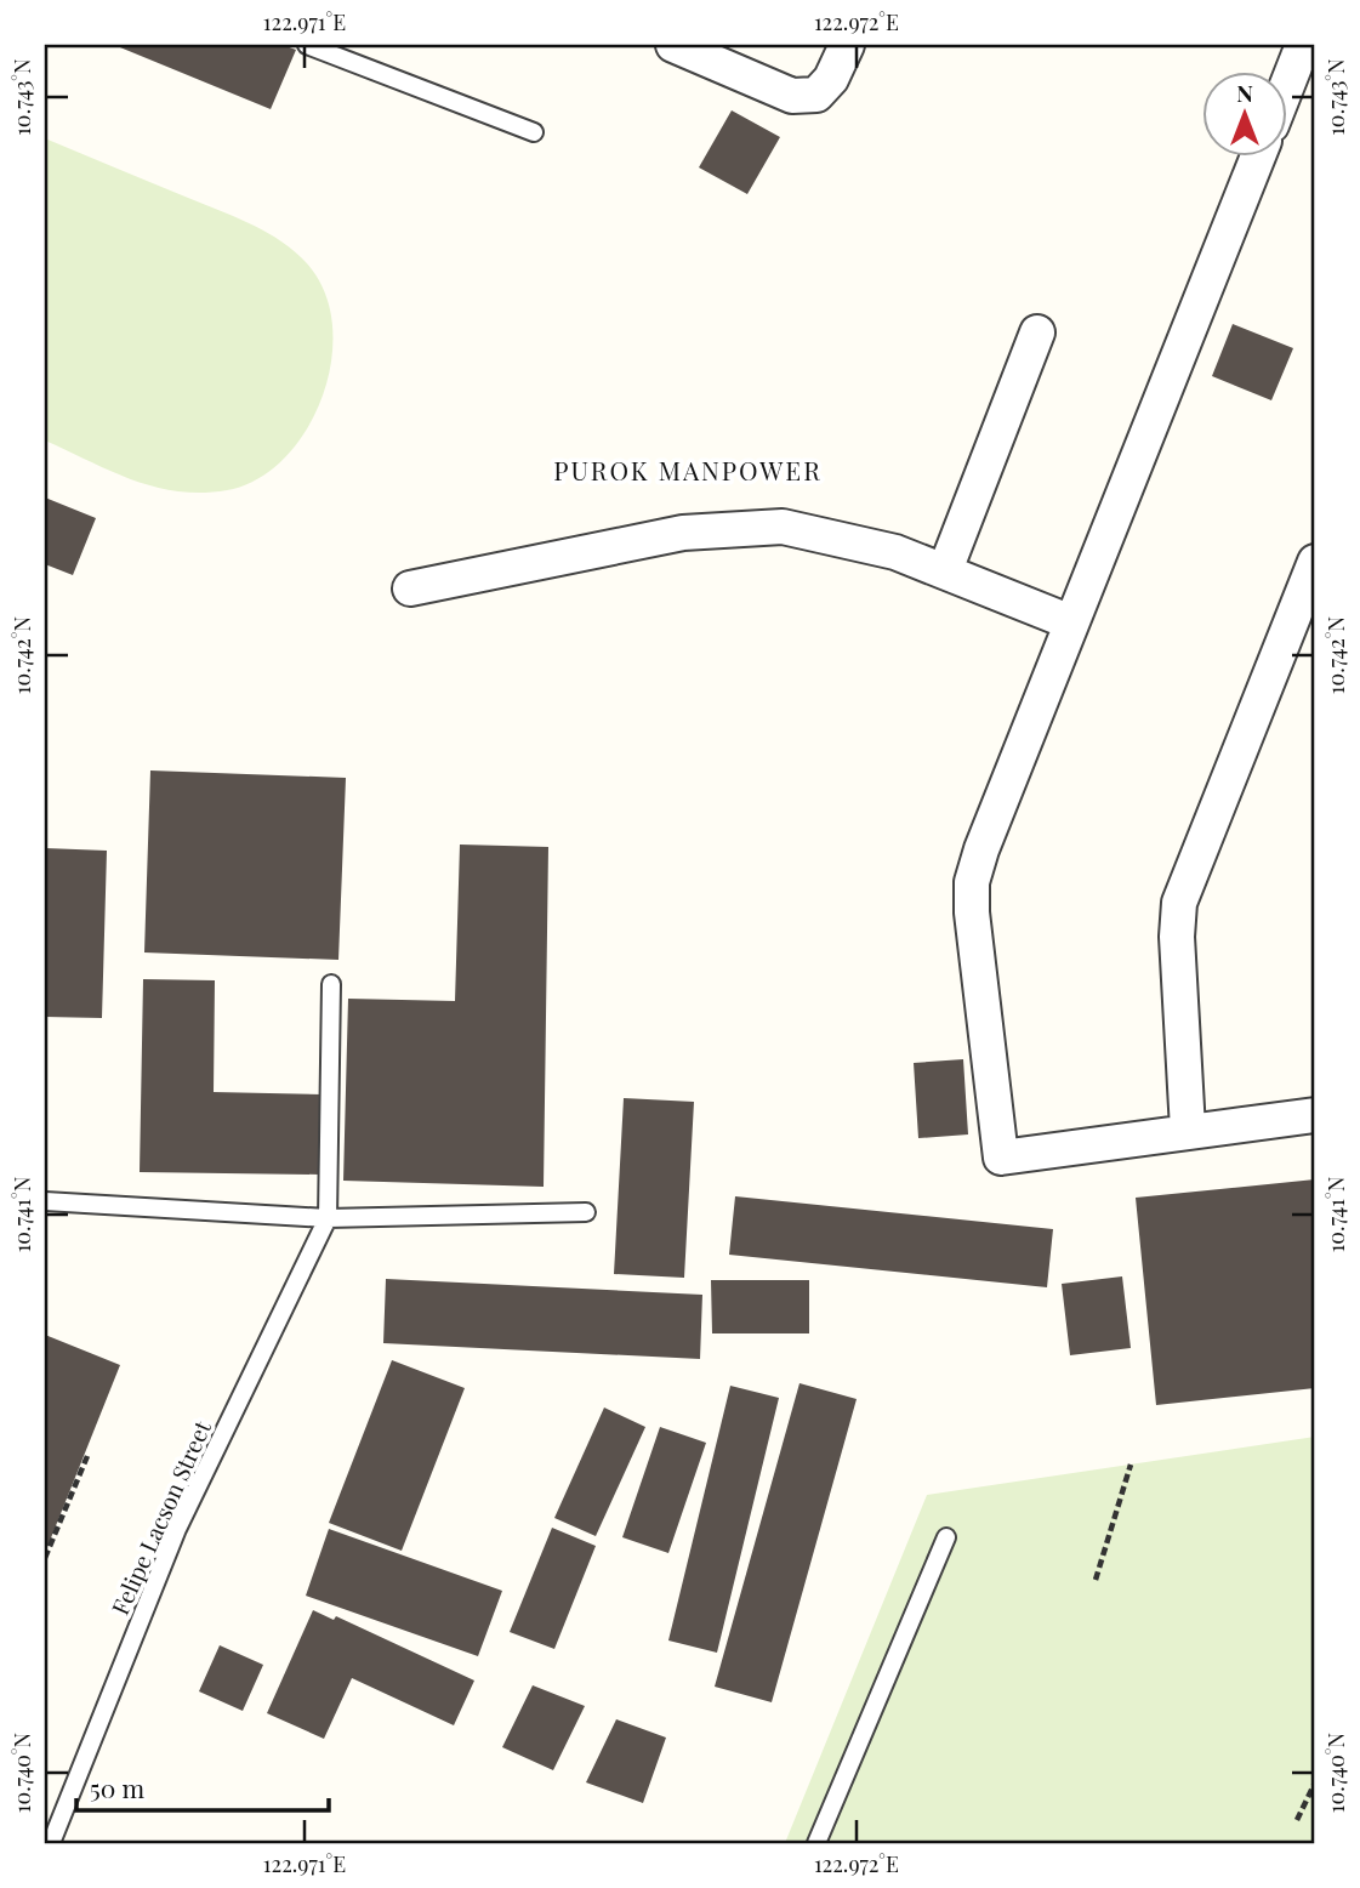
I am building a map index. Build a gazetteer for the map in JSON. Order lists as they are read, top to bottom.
{
  "streets": {
    "lane": ["Felipe Lacson Street"]
  },
  "districts": ["PUROK MANPOWER"],
  "scale_bar": "50 m",
  "north": "top",
  "coordinates": [
    "122.971°E",
    "122.972°E",
    "10.743°N",
    "10.742°N",
    "10.741°N",
    "10.740°N"
  ]
}
